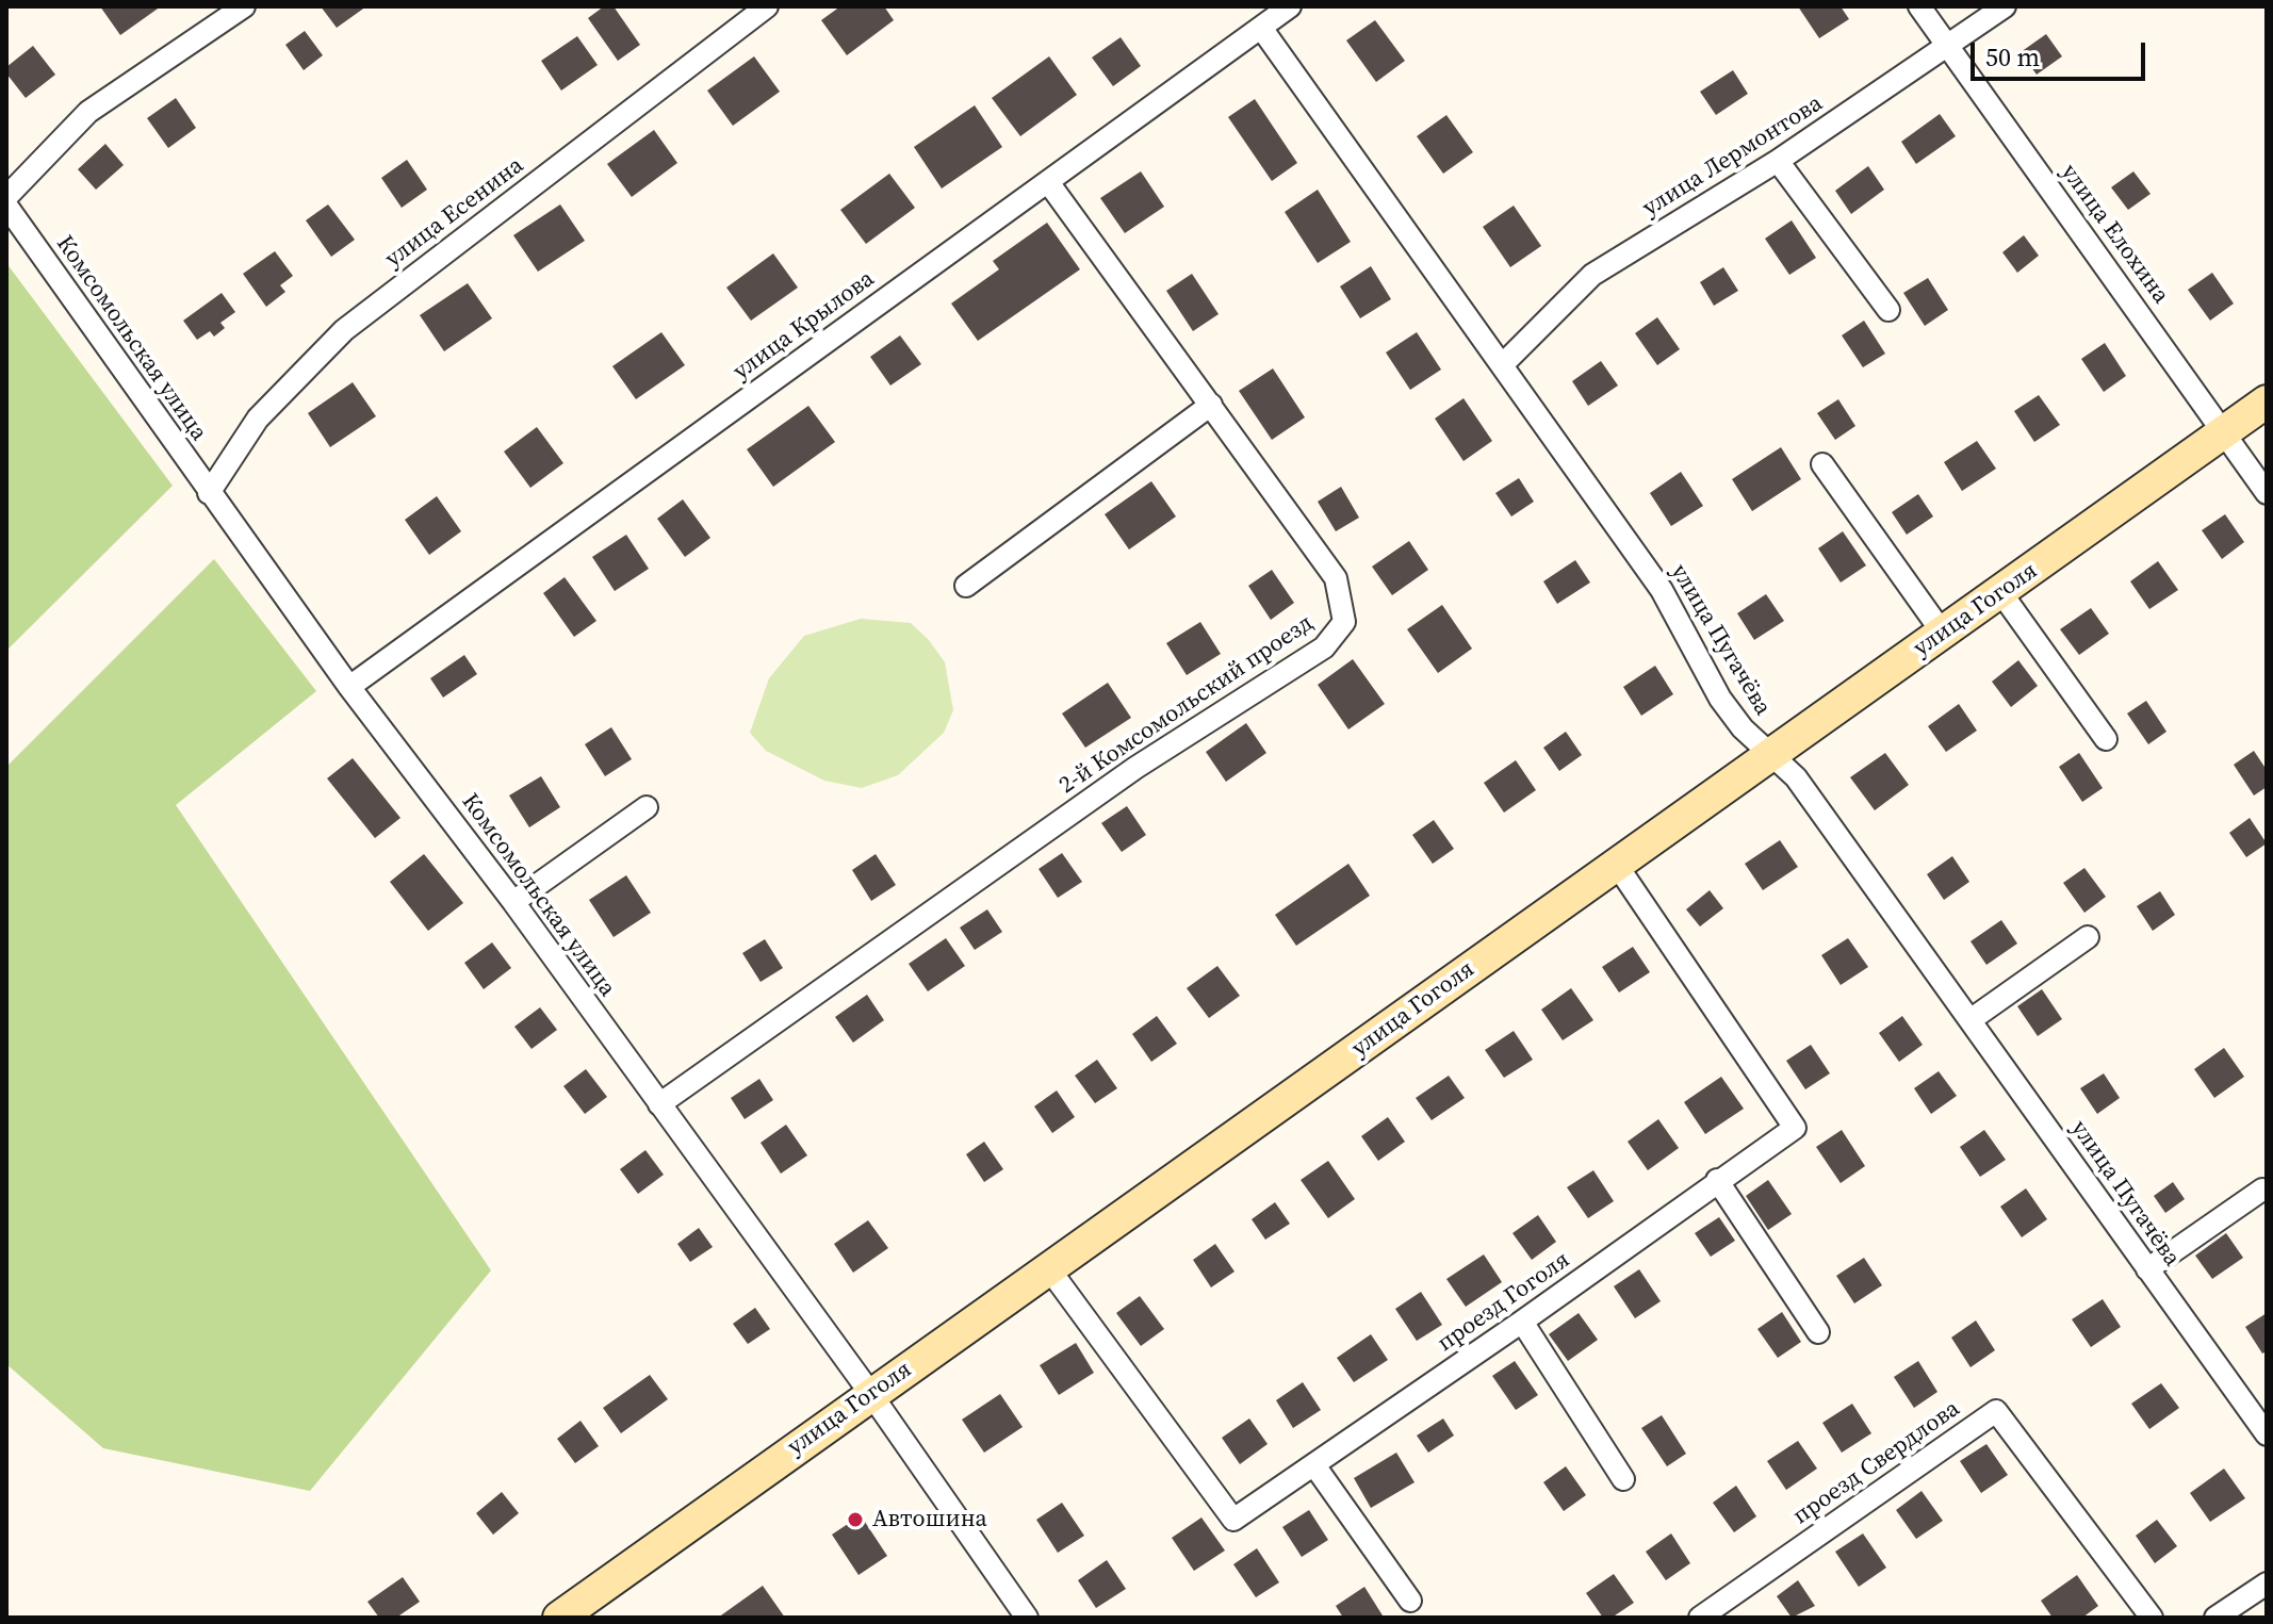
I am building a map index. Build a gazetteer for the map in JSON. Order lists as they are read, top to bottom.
{
  "streets": {
    "street": [
      "улица Лермонтова",
      "улица Есенина",
      "улица Елохина",
      "улица Крылова",
      "Комсомольская улица",
      "улица Гоголя",
      "улица Пугачёва",
      "2-й Комсомольский проезд",
      "проезд Гоголя",
      "проезд Свердлова"
    ]
  },
  "crossings": [
    ["улица Лермонтова", "улица Елохина"],
    ["улица Лермонтова", "улица Пугачёва"],
    ["улица Есенина", "Комсомольская улица"],
    ["улица Елохина", "улица Гоголя"],
    ["улица Крылова", "Комсомольская улица"],
    ["улица Крылова", "улица Пугачёва"],
    ["улица Крылова", "2-й Комсомольский проезд"],
    ["Комсомольская улица", "улица Гоголя"],
    ["Комсомольская улица", "2-й Комсомольский проезд"],
    ["улица Гоголя", "улица Пугачёва"],
    ["улица Гоголя", "проезд Гоголя"]
  ],
  "places": ["Автошина"],
  "scale_bar": "50 m"
}
